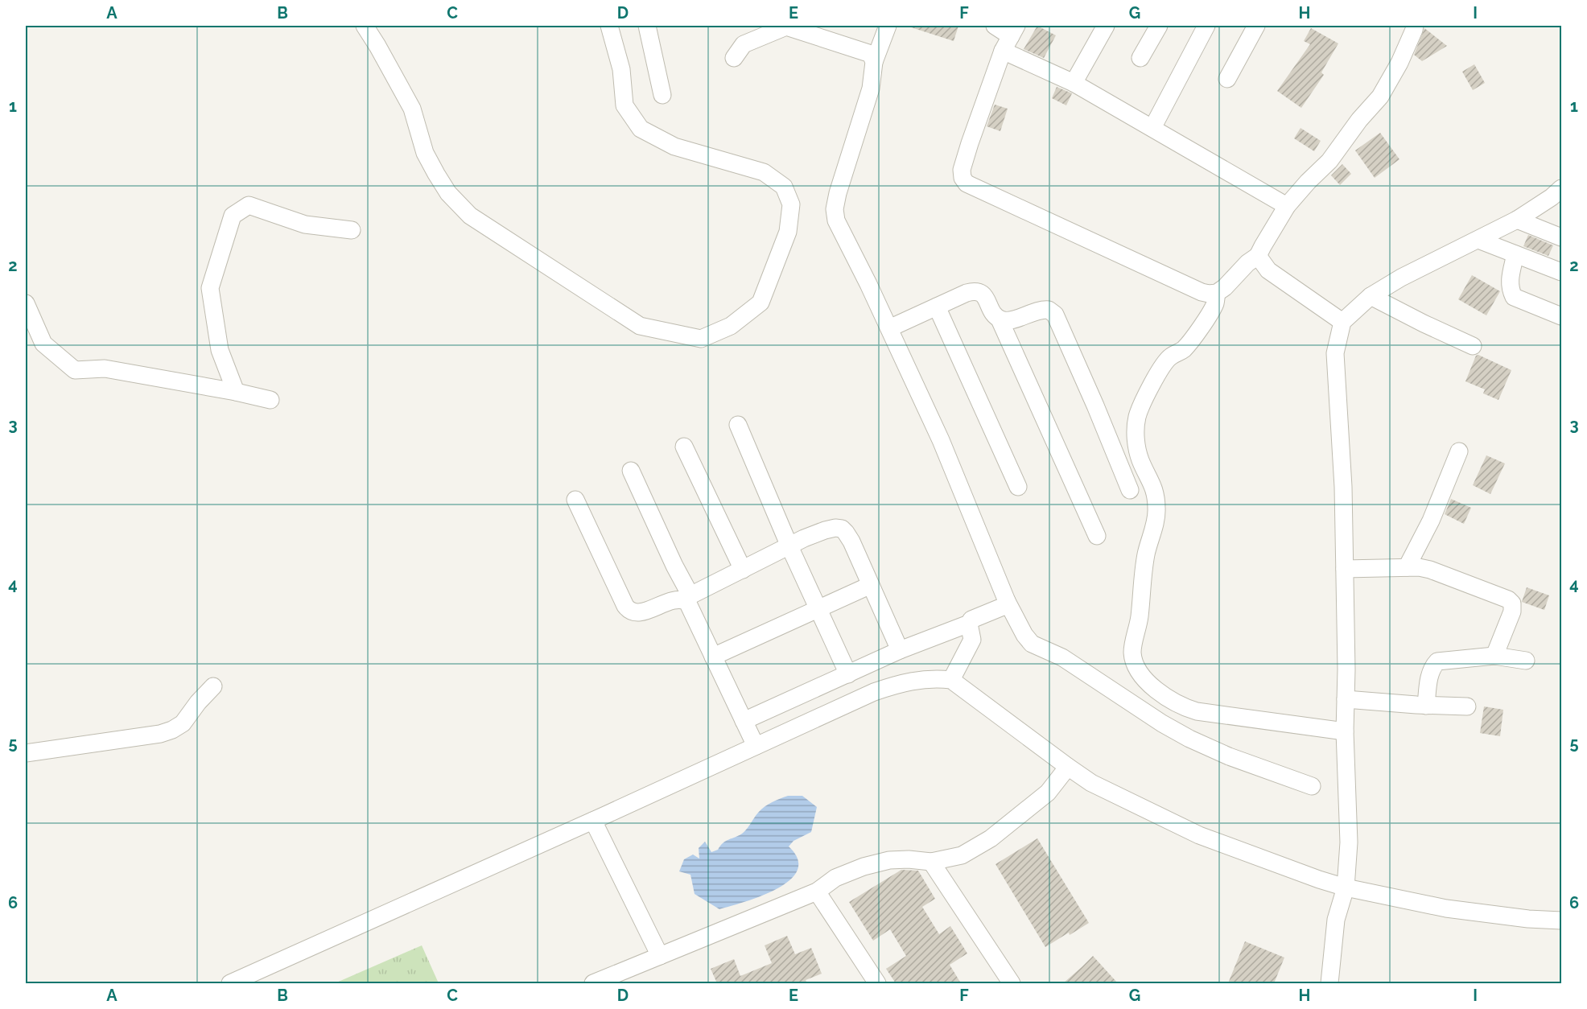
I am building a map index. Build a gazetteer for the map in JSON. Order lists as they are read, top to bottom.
{
  "grid": {
    "columns": [
      "A",
      "B",
      "C",
      "D",
      "E",
      "F",
      "G",
      "H",
      "I"
    ],
    "rows": [
      "1",
      "2",
      "3",
      "4",
      "5",
      "6"
    ]
  }
}
